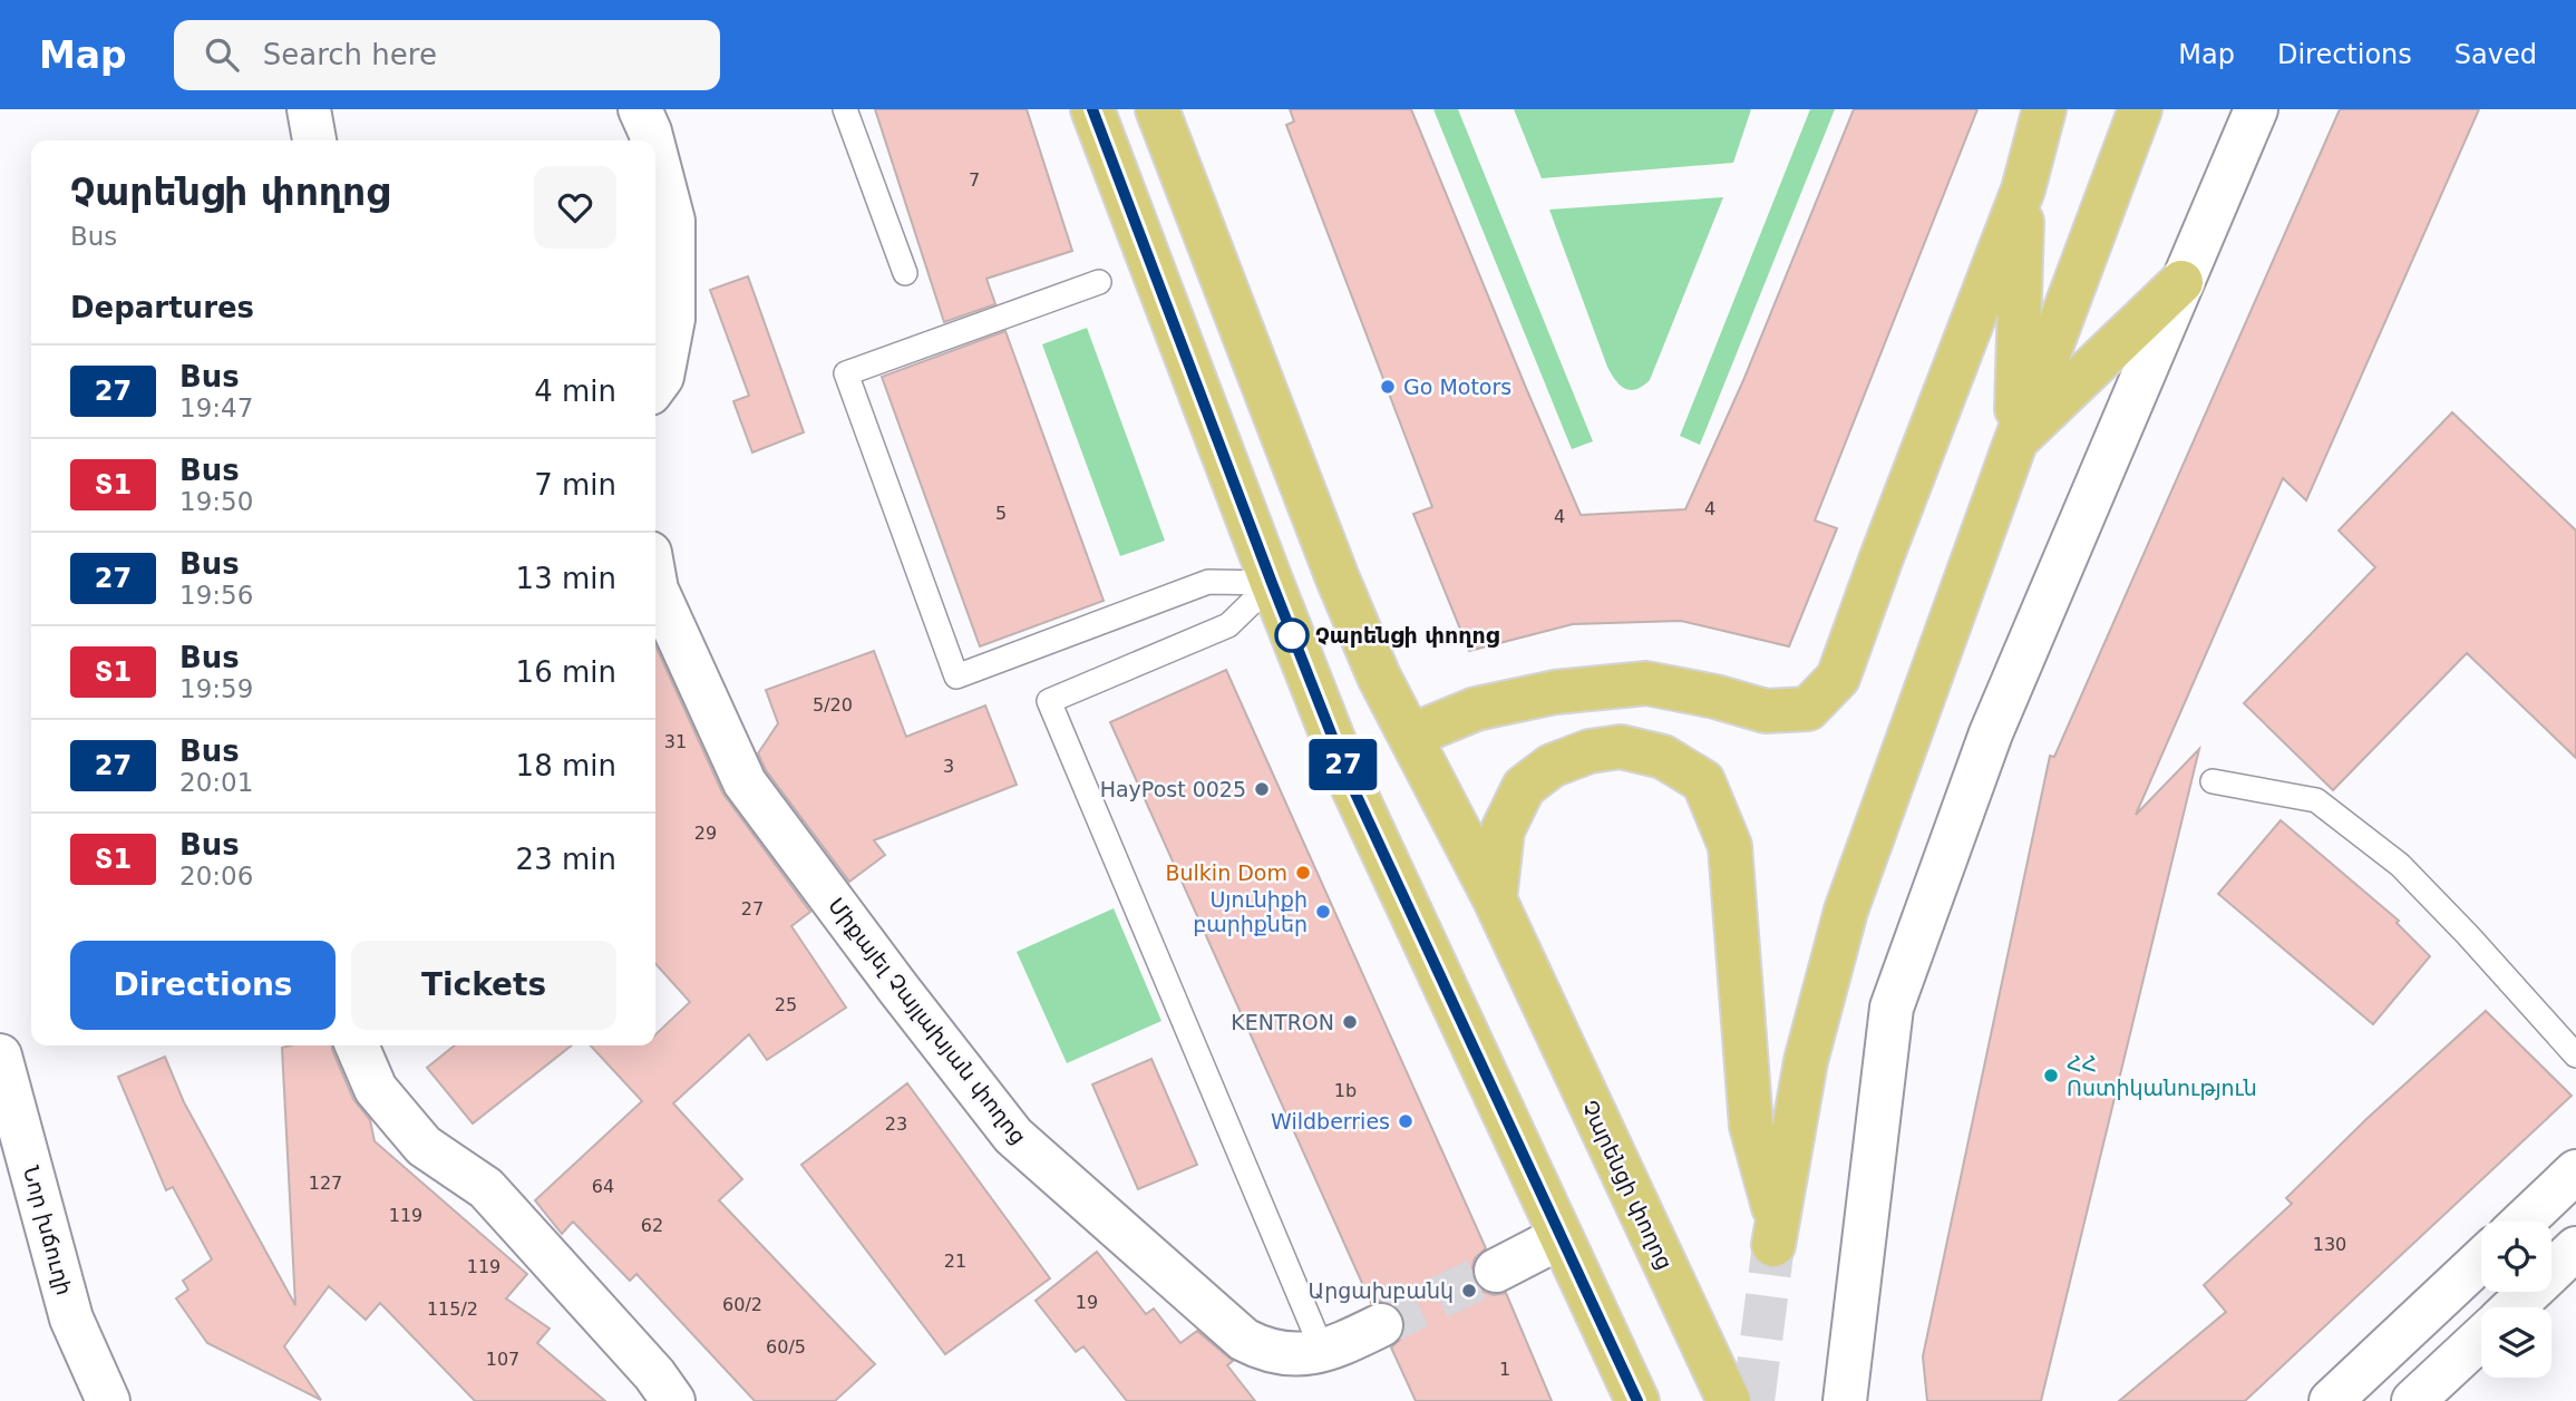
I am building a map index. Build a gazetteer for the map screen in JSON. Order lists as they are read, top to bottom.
{
  "streets": {
    "main road": ["Չարենցի փողոց"],
    "street": ["Միքայել Չայլախյան փողոց", "Նոր խճուղի"]
  },
  "places": [
    "Go Motors",
    "Չարենցի փողոց",
    "HayPost 0025",
    "Bulkin Dom",
    "Սյունիքի բարիքներ",
    "KENTRON",
    "ՀՀ Ոստիկանություն",
    "Wildberries",
    "Արցախբանկ"
  ],
  "lines": ["bus line 27"],
  "house_numbers": [
    "7",
    "4",
    "5",
    "4",
    "5/20",
    "31",
    "3",
    "29",
    "27",
    "25",
    "1b",
    "23",
    "127",
    "64",
    "119",
    "62",
    "130",
    "21",
    "119",
    "19",
    "60/2",
    "115/2",
    "60/5",
    "107",
    "1"
  ],
  "page": {
    "header": "Map",
    "search": "Search here",
    "nav": ["Map", "Directions", "Saved"],
    "on_map": "27",
    "heading": [
      ["Չարենցի փողոց", "Bus"],
      "Departures"
    ],
    "list": [
      {
        "mark": "27",
        "name": "Bus",
        "note": "19:47",
        "value": "4 min"
      },
      {
        "mark": "Տ1",
        "name": "Bus",
        "note": "19:50",
        "value": "7 min"
      },
      {
        "mark": "27",
        "name": "Bus",
        "note": "19:56",
        "value": "13 min"
      },
      {
        "mark": "Տ1",
        "name": "Bus",
        "note": "19:59",
        "value": "16 min"
      },
      {
        "mark": "27",
        "name": "Bus",
        "note": "20:01",
        "value": "18 min"
      },
      {
        "mark": "Տ1",
        "name": "Bus",
        "note": "20:06",
        "value": "23 min"
      }
    ],
    "buttons": ["Directions", "Tickets"]
  }
}
